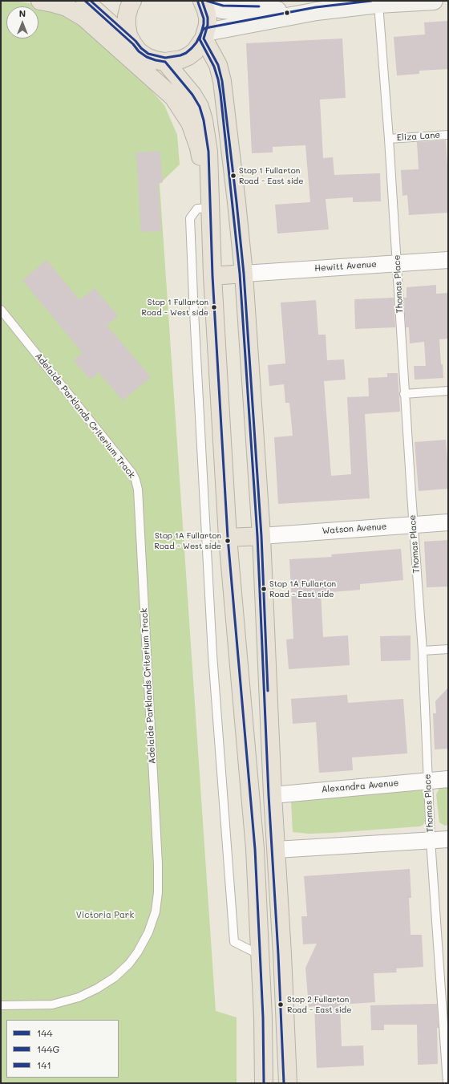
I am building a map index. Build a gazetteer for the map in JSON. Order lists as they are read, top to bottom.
{
  "streets": {
    "street": ["Hewitt Avenue", "Watson Avenue", "Alexandra Avenue"],
    "lane": ["Eliza Lane", "Thomas Place", "Adelaide Parklands Criterium Track"]
  },
  "crossings": [
    ["Eliza Lane", "Thomas Place"],
    ["Hewitt Avenue", "Thomas Place"],
    ["Thomas Place", "Watson Avenue"],
    ["Thomas Place", "Alexandra Avenue"]
  ],
  "parks": ["Victoria Park"],
  "places": [
    "Stop 1 Fullarton Road - East side",
    "Stop 1 Fullarton Road - West side",
    "Stop 1A Fullarton Road - West side",
    "Stop 1A Fullarton Road - East side",
    "Stop 2 Fullarton Road - East side"
  ],
  "lines": ["transit line 144", "transit line 141", "transit line 144G"],
  "legend": ["144", "144G", "141"],
  "north": "top"
}
